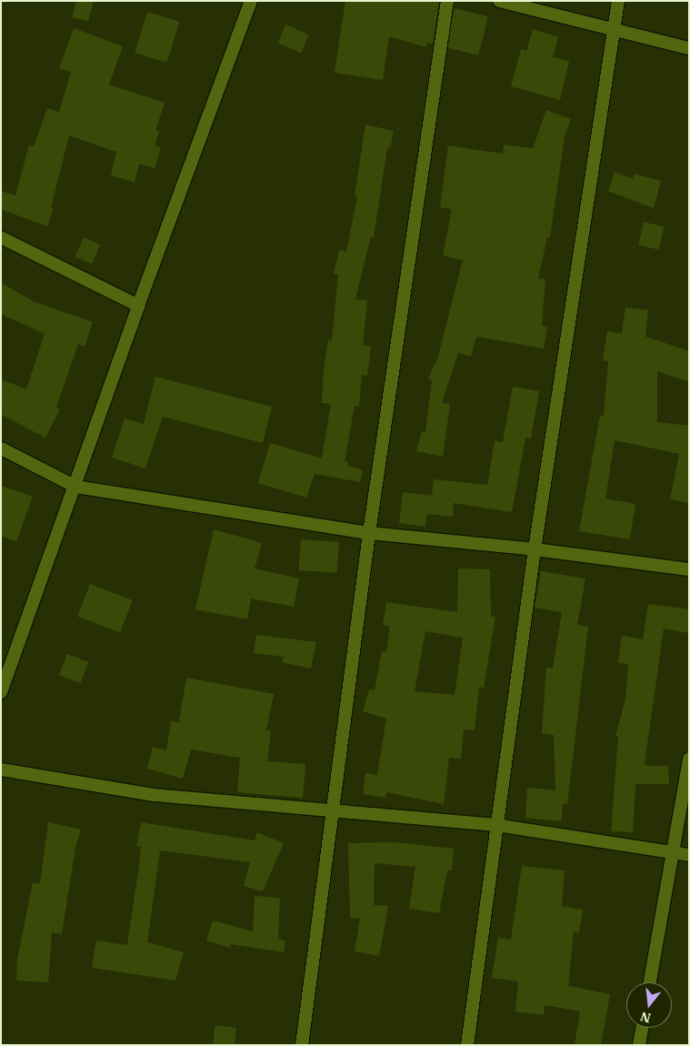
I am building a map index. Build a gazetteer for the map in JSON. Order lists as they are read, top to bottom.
{
  "north": "bottom"
}
